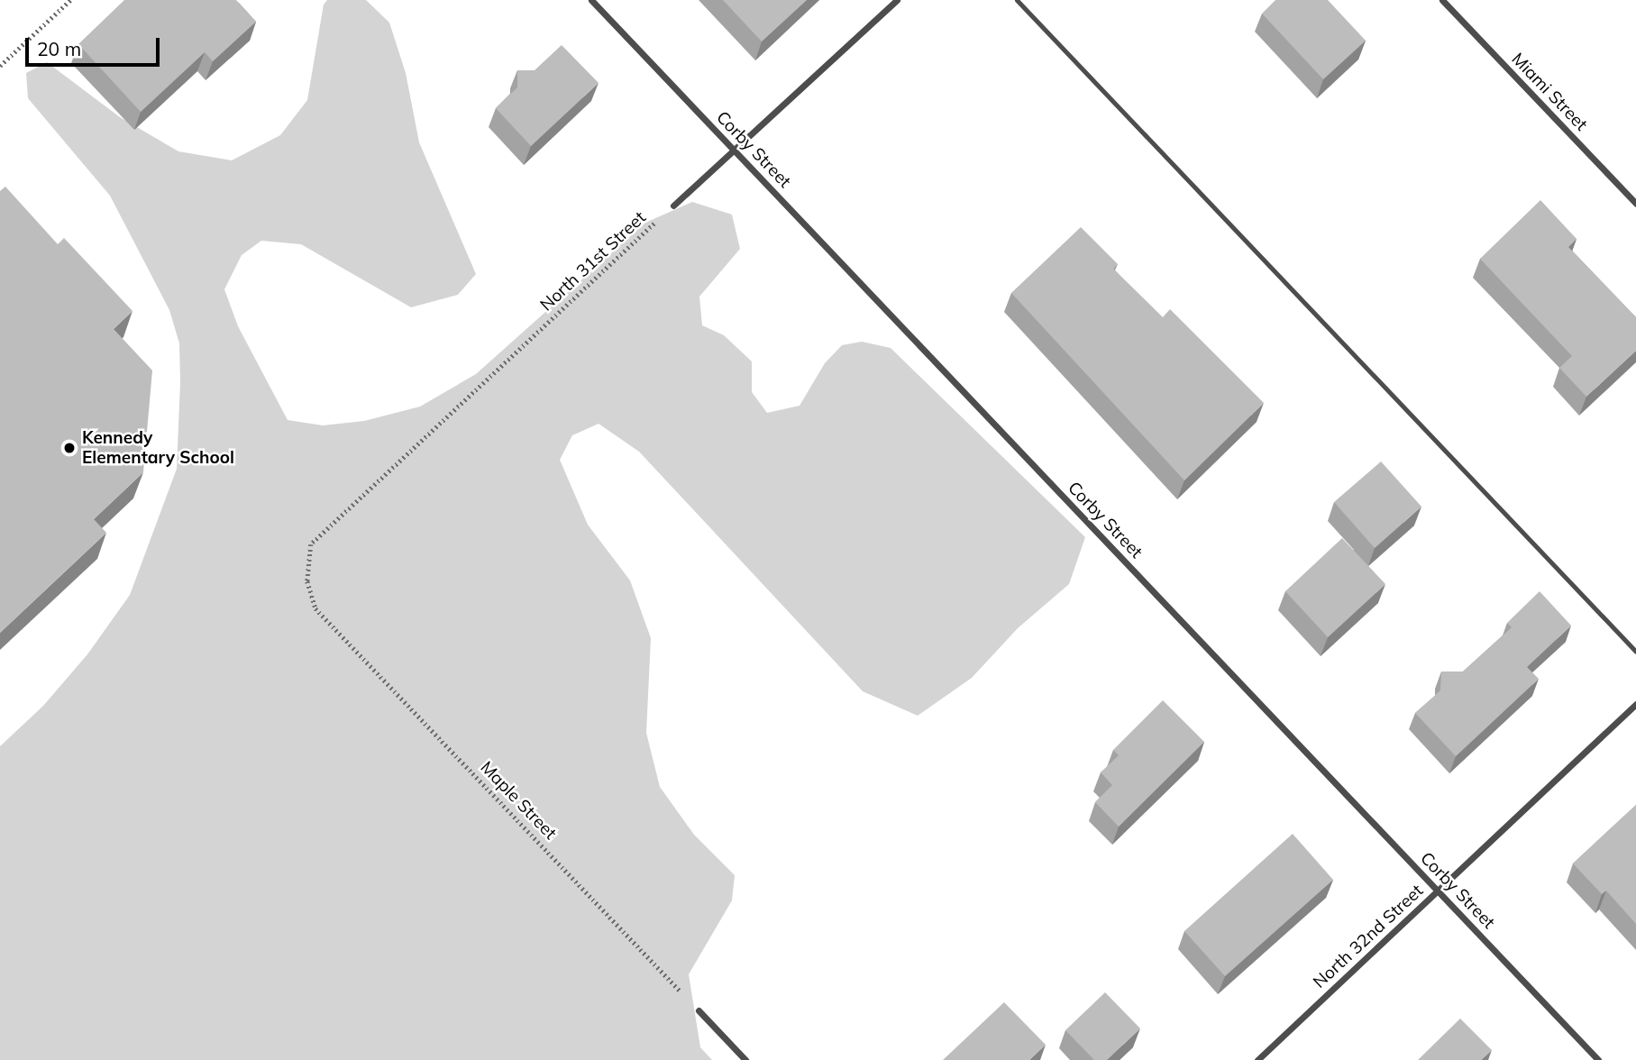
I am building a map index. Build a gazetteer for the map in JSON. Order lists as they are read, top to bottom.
{
  "streets": {
    "street": ["Miami Street", "Corby Street", "North 32nd Street"],
    "path": ["North 31st Street", "Maple Street"]
  },
  "crossings": [
    ["Corby Street", "North 32nd Street"],
    ["North 31st Street", "Maple Street"]
  ],
  "places": ["Kennedy Elementary School"],
  "scale_bar": "20 m"
}
